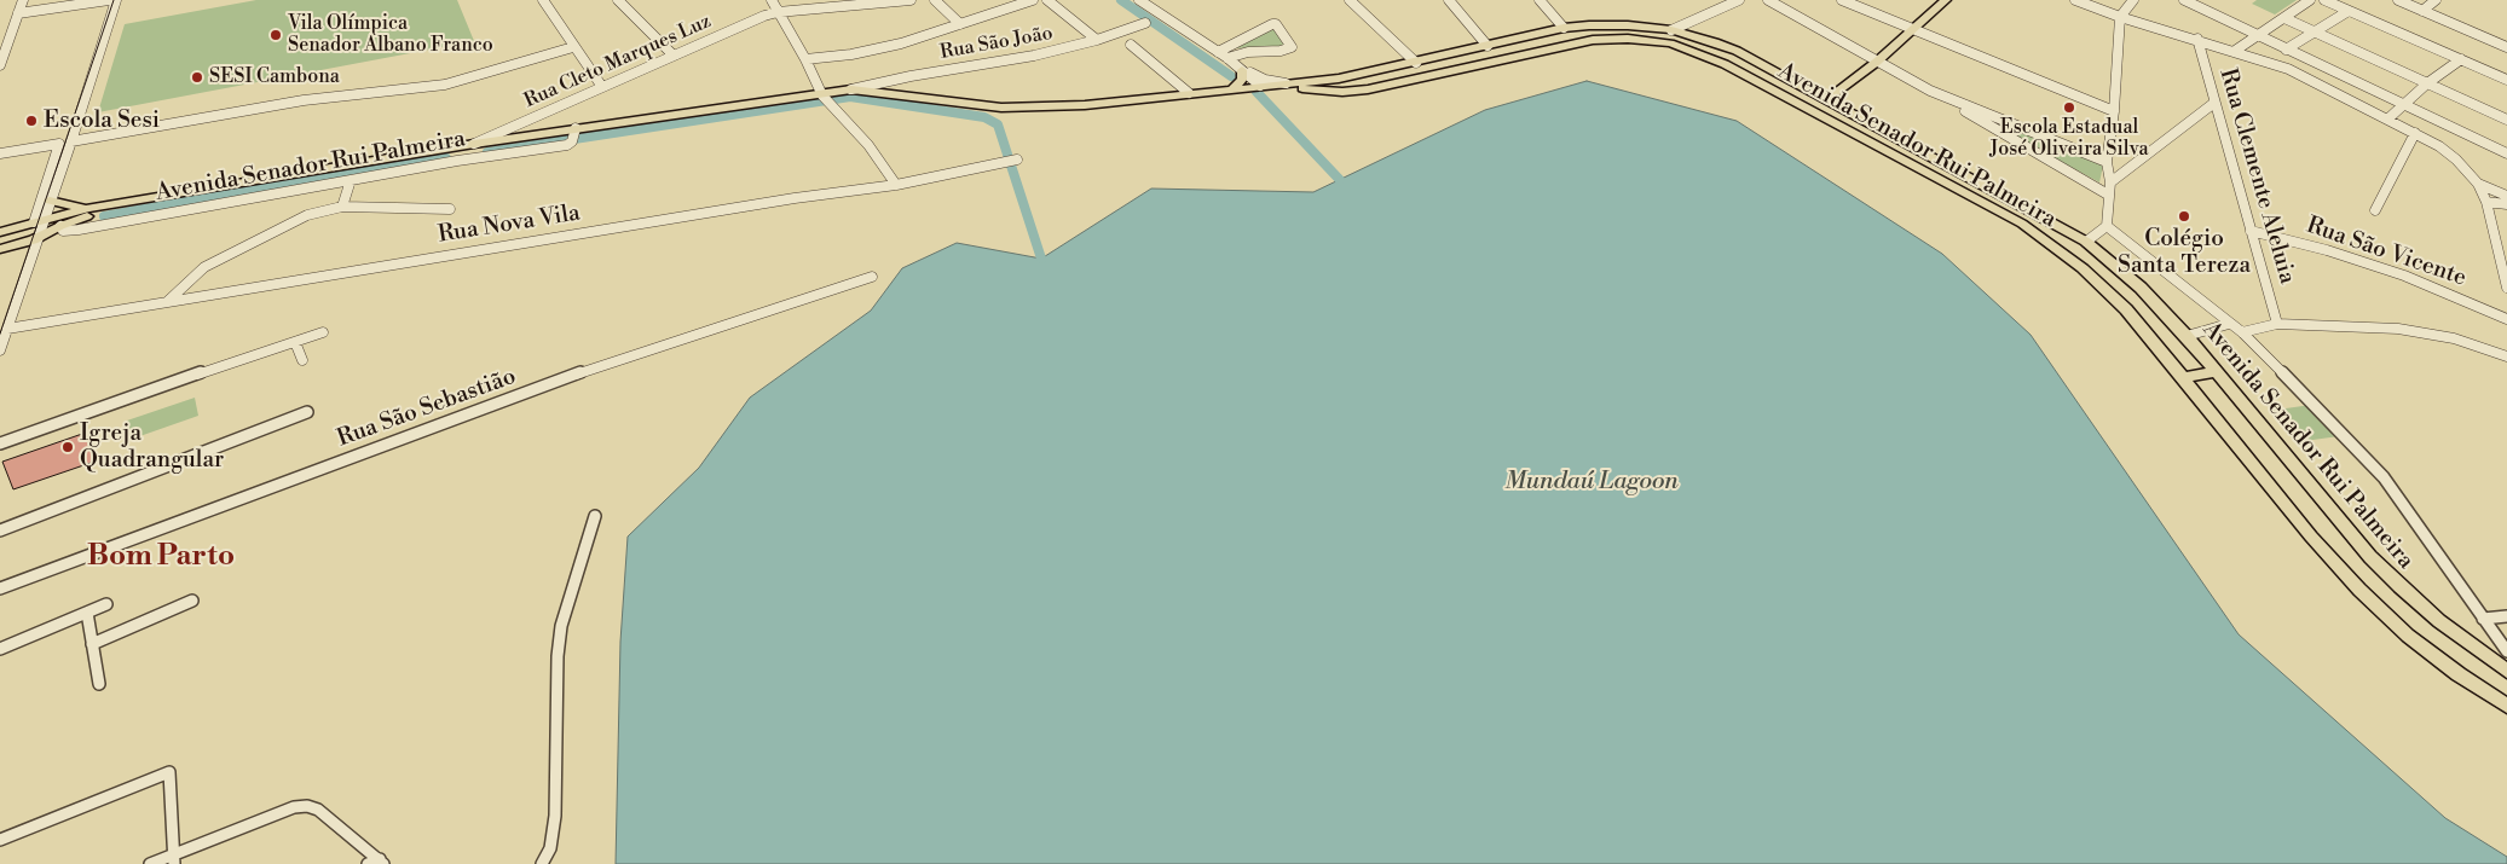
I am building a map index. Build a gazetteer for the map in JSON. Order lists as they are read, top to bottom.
{
  "streets": {
    "main road": ["Avenida Senador Rui Palmeira"],
    "street": [
      "Rua São João",
      "Rua Cleto Marques Luz",
      "Rua Clemente Aleluia",
      "Rua Nova Vila",
      "Rua São Vicente",
      "Rua São Sebastião"
    ]
  },
  "crossings": [
    ["Rua São João", "Avenida Senador Rui Palmeira"],
    ["Rua Cleto Marques Luz", "Avenida Senador Rui Palmeira"],
    ["Rua Clemente Aleluia", "Rua São Vicente"]
  ],
  "districts": ["Bom Parto"],
  "water": ["Mundaú Lagoon"],
  "places": [
    "Vila Olímpica Senador Albano Franco",
    "SESI Cambona",
    "Escola Estadual José Oliveira Silva",
    "Escola Sesi",
    "Colégio Santa Tereza",
    "Igreja Quadrangular"
  ]
}
